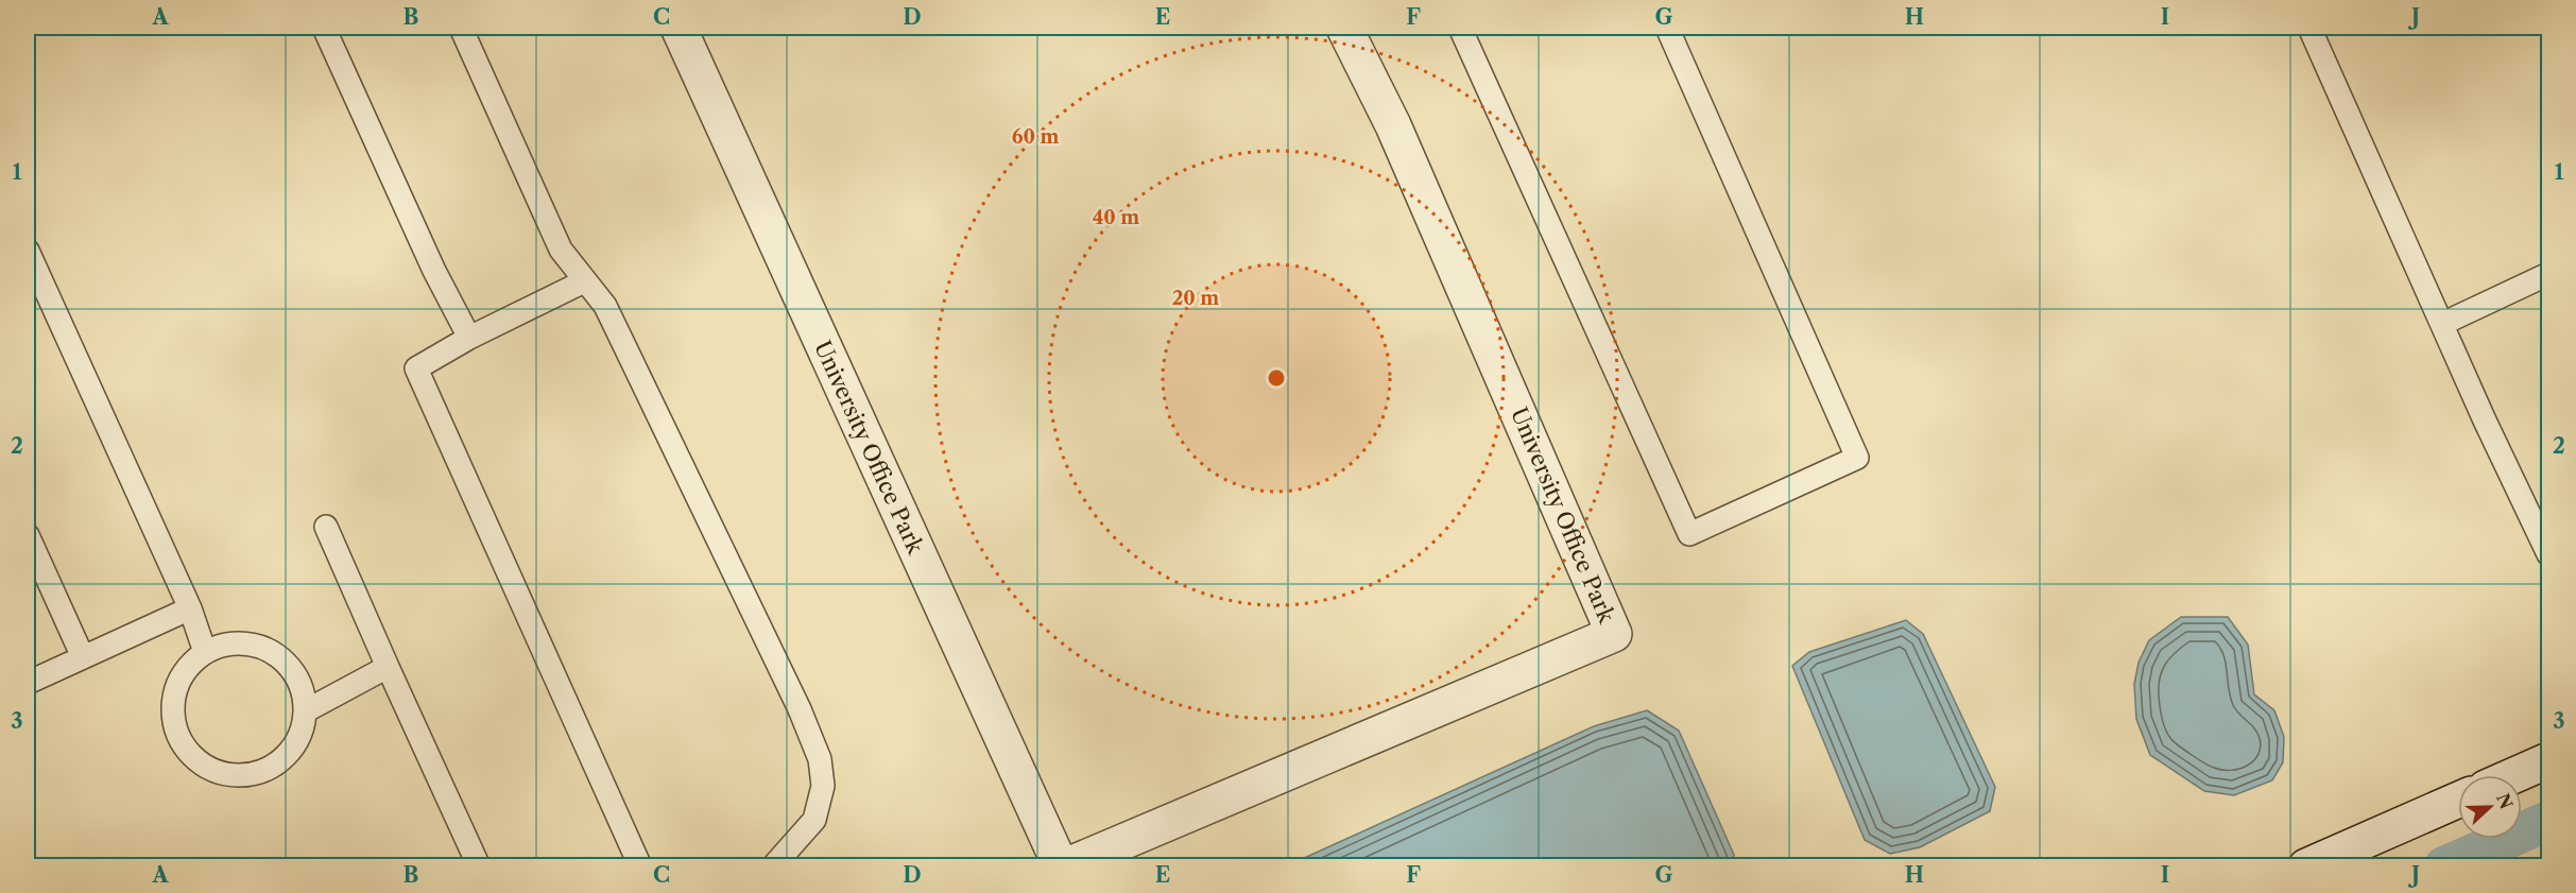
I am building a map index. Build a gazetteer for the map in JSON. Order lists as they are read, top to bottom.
{
  "streets": {
    "street": ["University Office Park"]
  },
  "north": "right",
  "grid": {
    "columns": [
      "A",
      "B",
      "C",
      "D",
      "E",
      "F",
      "G",
      "H",
      "I",
      "J"
    ],
    "rows": ["1", "2", "3"]
  },
  "rings": ["60 m", "40 m", "20 m"]
}
